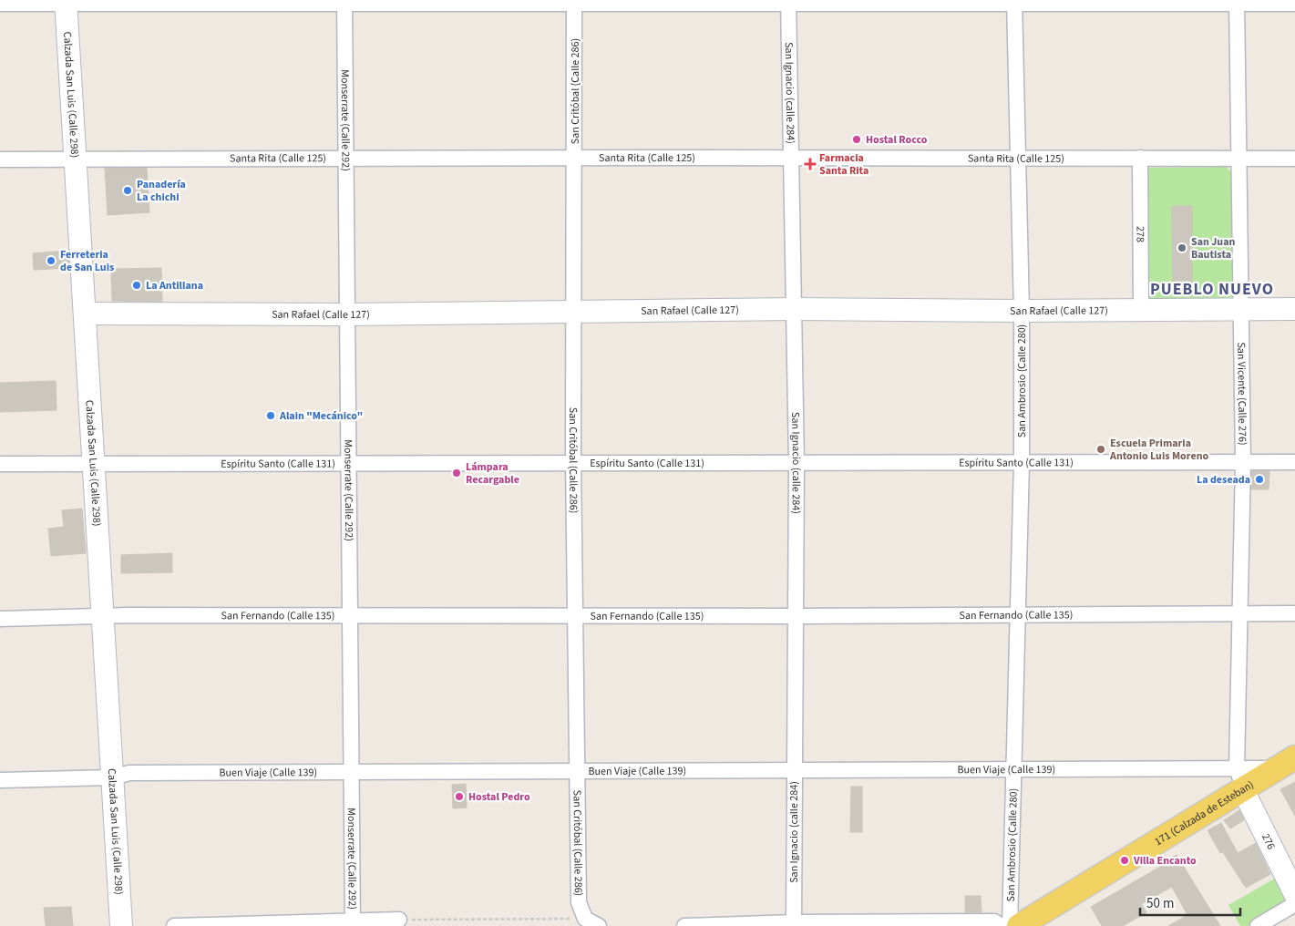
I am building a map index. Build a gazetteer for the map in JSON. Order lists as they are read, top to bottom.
{
  "streets": {
    "main road": ["171 (Calzada de Esteban)"],
    "street": [
      "San Critóbal (Calle 286)",
      "San Ignacio (calle 284)",
      "Calzada San Luis (Calle 298)",
      "Monserrate (Calle 292)",
      "Santa Rita (Calle 125)",
      "278",
      "San Rafael (Calle 127)",
      "San Ambrosio (Calle 280)",
      "San Vicente (Calle 276)",
      "Espíritu Santo (Calle 131)",
      "San Fernando (Calle 135)",
      "Buen Viaje (Calle 139)",
      "276"
    ]
  },
  "crossings": [
    ["San Critóbal (Calle 286)", "Santa Rita (Calle 125)"],
    ["San Critóbal (Calle 286)", "San Rafael (Calle 127)"],
    ["San Critóbal (Calle 286)", "Espíritu Santo (Calle 131)"],
    ["San Critóbal (Calle 286)", "San Fernando (Calle 135)"],
    ["San Critóbal (Calle 286)", "Buen Viaje (Calle 139)"],
    ["San Ignacio (calle 284)", "Santa Rita (Calle 125)"],
    ["San Ignacio (calle 284)", "San Rafael (Calle 127)"],
    ["San Ignacio (calle 284)", "Espíritu Santo (Calle 131)"],
    ["San Ignacio (calle 284)", "San Fernando (Calle 135)"],
    ["San Ignacio (calle 284)", "Buen Viaje (Calle 139)"],
    ["Calzada San Luis (Calle 298)", "Santa Rita (Calle 125)"],
    ["Calzada San Luis (Calle 298)", "San Rafael (Calle 127)"],
    ["Calzada San Luis (Calle 298)", "Espíritu Santo (Calle 131)"],
    ["Calzada San Luis (Calle 298)", "San Fernando (Calle 135)"],
    ["Calzada San Luis (Calle 298)", "Buen Viaje (Calle 139)"],
    ["Monserrate (Calle 292)", "Santa Rita (Calle 125)"],
    ["Monserrate (Calle 292)", "San Rafael (Calle 127)"],
    ["Monserrate (Calle 292)", "Espíritu Santo (Calle 131)"],
    ["Monserrate (Calle 292)", "San Fernando (Calle 135)"],
    ["Monserrate (Calle 292)", "Buen Viaje (Calle 139)"],
    ["Santa Rita (Calle 125)", "278"],
    ["Santa Rita (Calle 125)", "San Ambrosio (Calle 280)"],
    ["Santa Rita (Calle 125)", "San Vicente (Calle 276)"],
    ["278", "San Rafael (Calle 127)"],
    ["San Rafael (Calle 127)", "San Ambrosio (Calle 280)"],
    ["San Rafael (Calle 127)", "San Vicente (Calle 276)"],
    ["San Ambrosio (Calle 280)", "Espíritu Santo (Calle 131)"],
    ["San Ambrosio (Calle 280)", "San Fernando (Calle 135)"],
    ["San Ambrosio (Calle 280)", "Buen Viaje (Calle 139)"],
    ["San Vicente (Calle 276)", "Espíritu Santo (Calle 131)"],
    ["San Vicente (Calle 276)", "San Fernando (Calle 135)"],
    ["San Vicente (Calle 276)", "Buen Viaje (Calle 139)"],
    ["San Vicente (Calle 276)", "171 (Calzada de Esteban)"],
    ["San Vicente (Calle 276)", "276"],
    ["Buen Viaje (Calle 139)", "171 (Calzada de Esteban)"],
    ["Buen Viaje (Calle 139)", "276"],
    ["171 (Calzada de Esteban)", "276"]
  ],
  "districts": ["PUEBLO NUEVO"],
  "places": {
    "other": [
      "Hostal Rocco",
      "Panadería La chichi",
      "San Juan Bautista",
      "Ferreteria de San Luis",
      "La Antillana",
      "Alain \"Mecánico\"",
      "Escuela Primaria Antonio Luis Moreno",
      "Lámpara Recargable",
      "La deseada",
      "Hostal Pedro",
      "Villa Encanto"
    ],
    "health": ["Farmacia Santa Rita"]
  },
  "scale_bar": "50 m"
}
